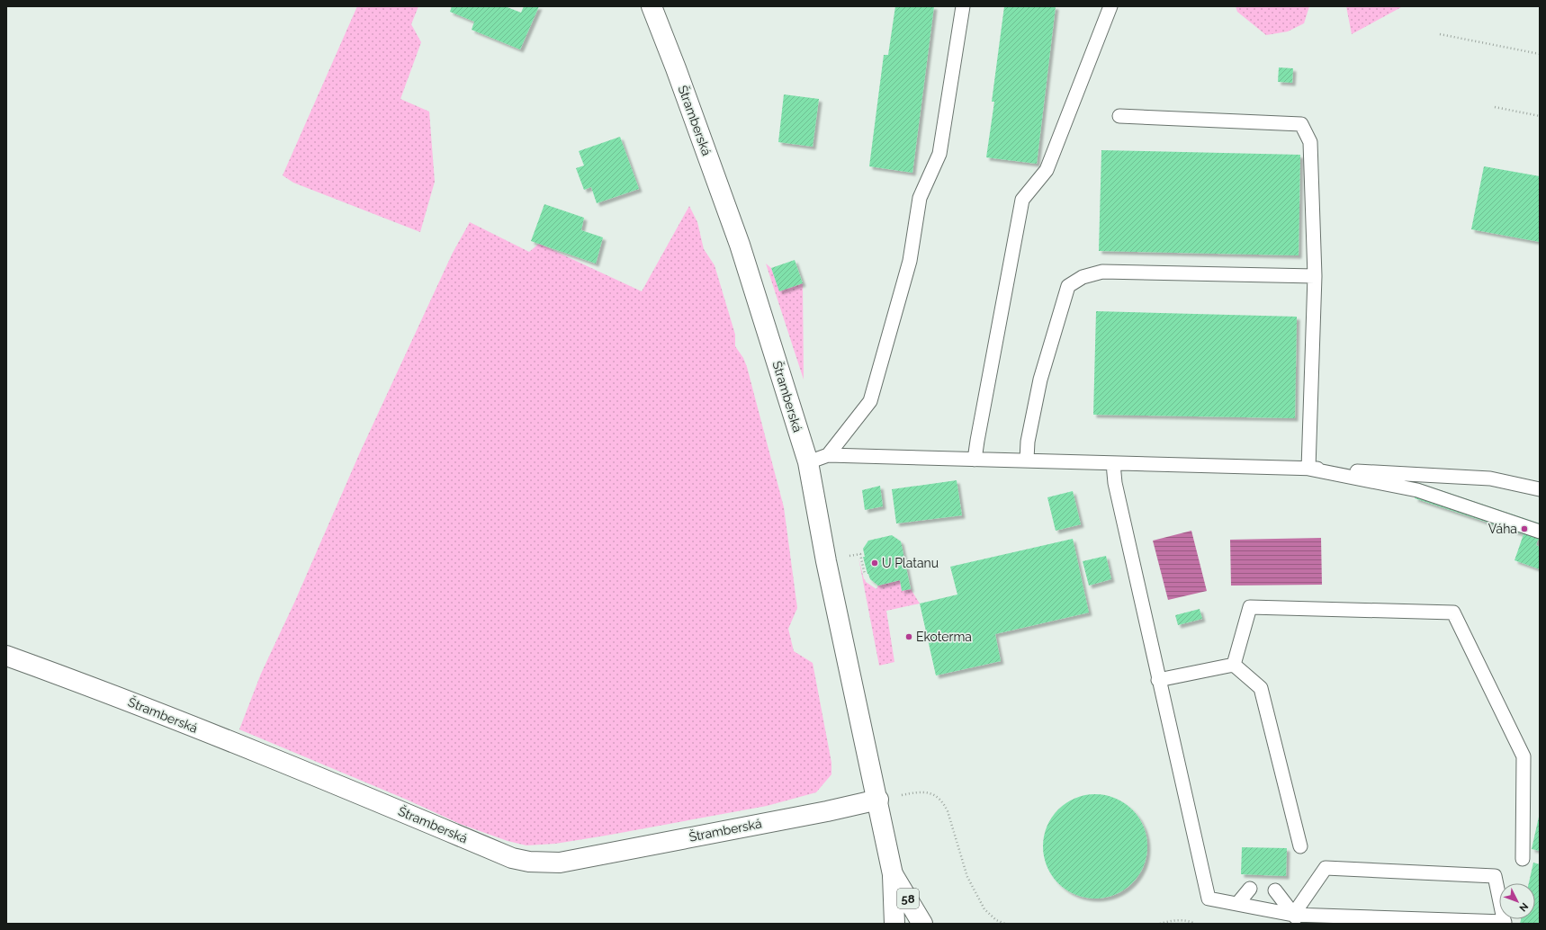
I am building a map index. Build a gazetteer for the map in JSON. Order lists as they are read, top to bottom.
{
  "streets": {
    "street": ["Štramberská", "58"]
  },
  "crossings": [
    ["Štramberská", "58"]
  ],
  "places": ["Váha", "U Platanu", "Ekoterma"],
  "north": "bottom right"
}
